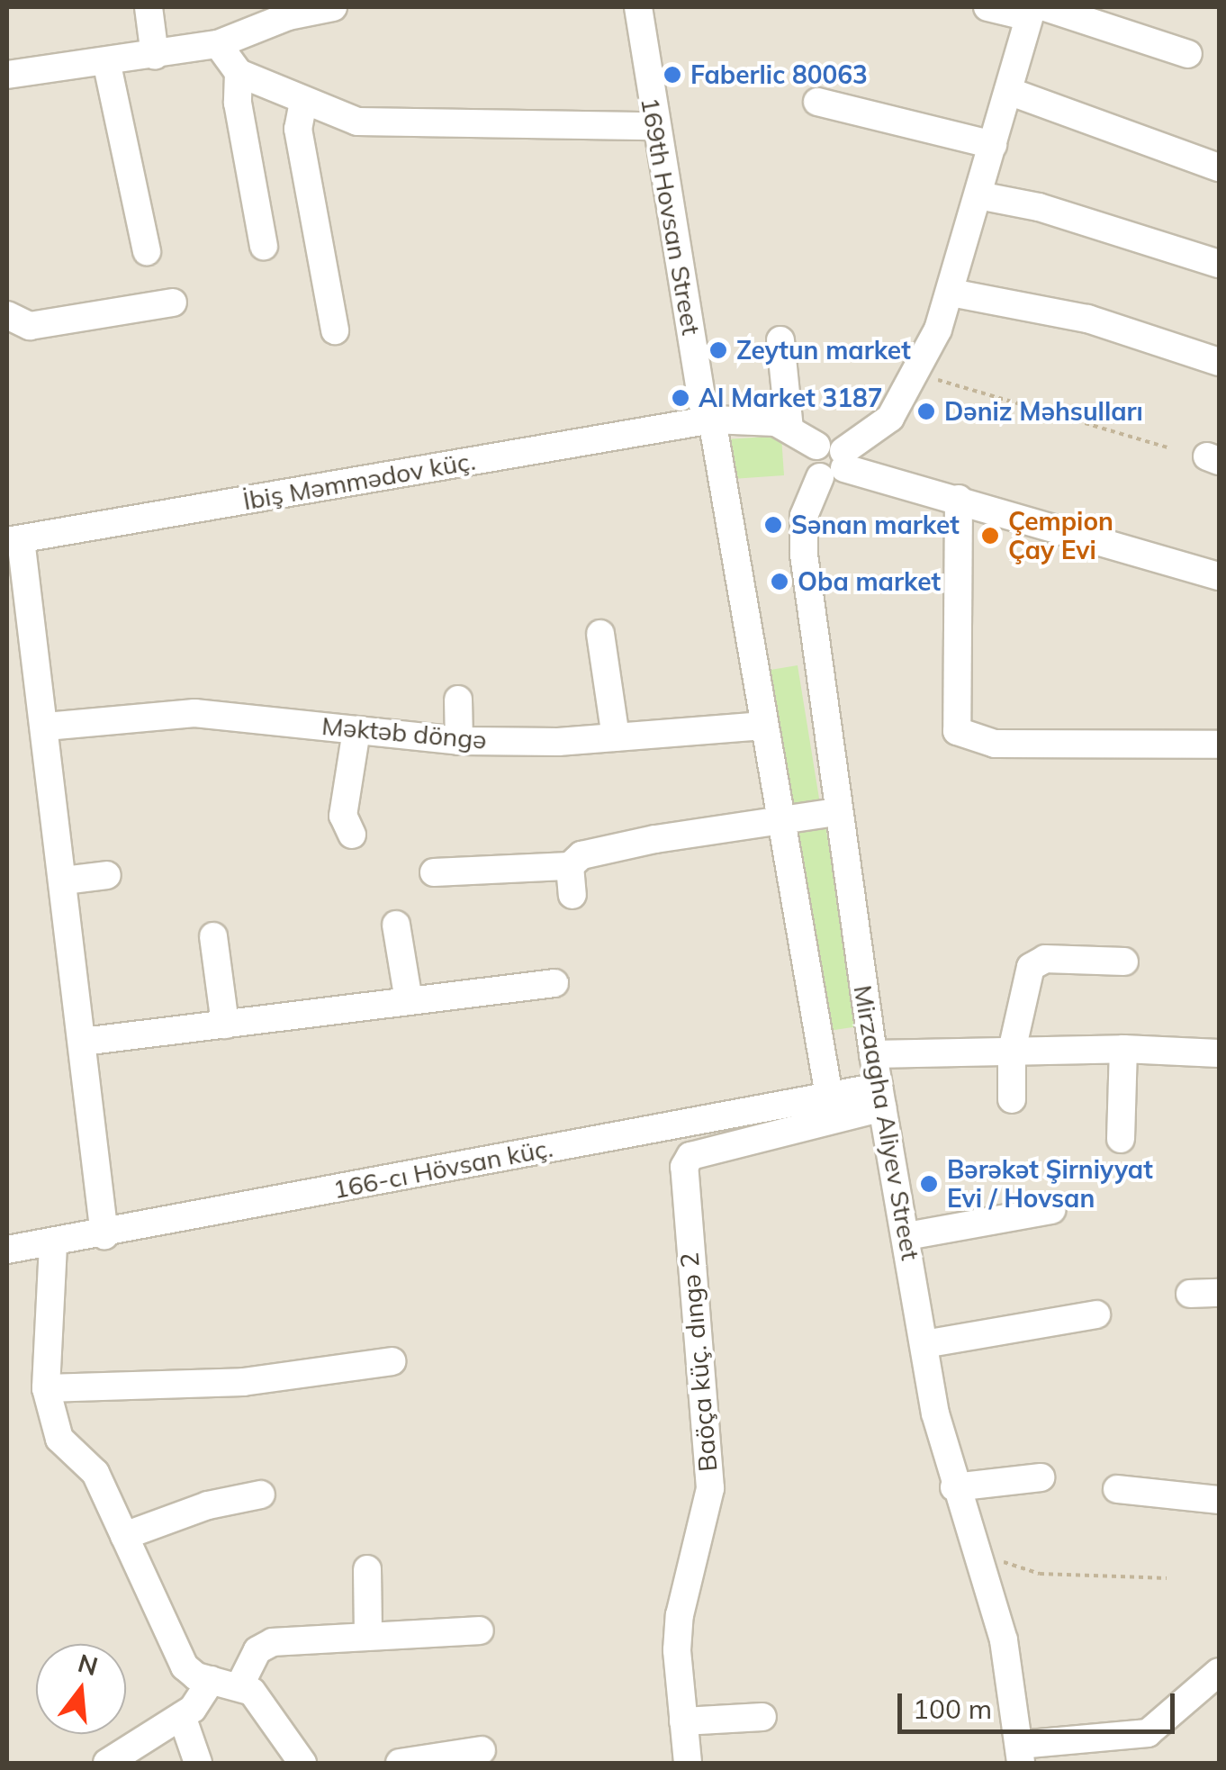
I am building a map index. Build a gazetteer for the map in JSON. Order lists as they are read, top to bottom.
{
  "streets": {
    "street": [
      "169th Hovsan Street",
      "İbiş Məmmədov küç.",
      "Məktəb döngə",
      "Mirzaagha Aliyev Street",
      "166-cı Hövsan küç.",
      "Baöça küç. dıngə 2"
    ]
  },
  "crossings": [
    ["169th Hovsan Street", "İbiş Məmmədov küç."],
    ["169th Hovsan Street", "Məktəb döngə"],
    ["169th Hovsan Street", "166-cı Hövsan küç."],
    ["Mirzaagha Aliyev Street", "166-cı Hövsan küç."],
    ["Mirzaagha Aliyev Street", "Baöça küç. dıngə 2"],
    ["166-cı Hövsan küç.", "Baöça küç. dıngə 2"]
  ],
  "places": [
    "Faberlic 80063",
    "Zeytun market",
    "Al Market 3187",
    "Dəniz Məhsulları",
    "Sənan market",
    "Çempion Çay Evi",
    "Oba market",
    "Bərəkət Şirniyyat Evi / Hovsan"
  ],
  "scale_bar": "100 m",
  "north": "top"
}
